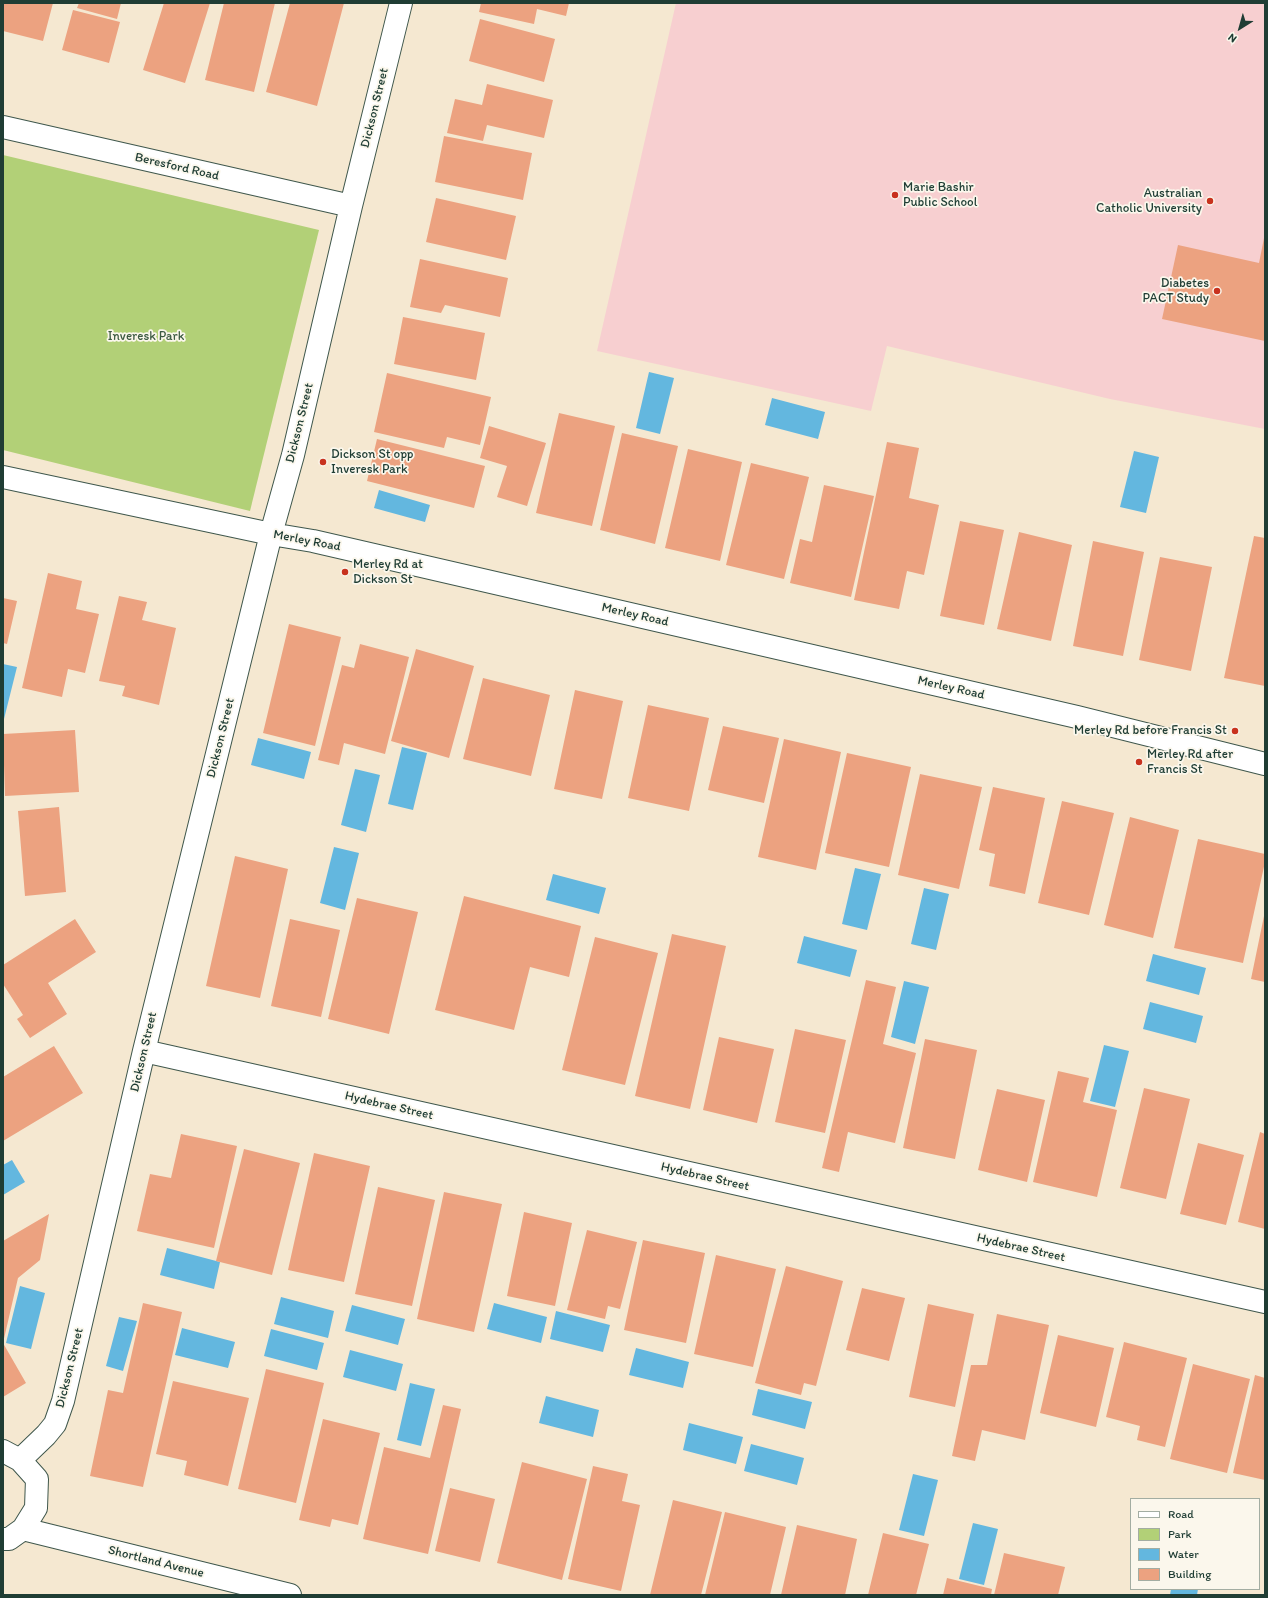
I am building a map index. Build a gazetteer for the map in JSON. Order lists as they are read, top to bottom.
{
  "streets": {
    "street": [
      "Dickson Street",
      "Beresford Road",
      "Merley Road",
      "Hydebrae Street",
      "Shortland Avenue"
    ]
  },
  "crossings": [
    ["Dickson Street", "Beresford Road"],
    ["Dickson Street", "Merley Road"],
    ["Dickson Street", "Hydebrae Street"]
  ],
  "parks": ["Inveresk Park"],
  "places": [
    "Marie Bashir Public School",
    "Australian Catholic University",
    "Diabetes PACT Study",
    "Dickson St opp Inveresk Park",
    "Merley Rd at Dickson St",
    "Merley Rd before Francis St",
    "Merley Rd after Francis St"
  ],
  "legend": [
    "Road",
    "Park",
    "Water",
    "Building"
  ],
  "north": "bottom left"
}
